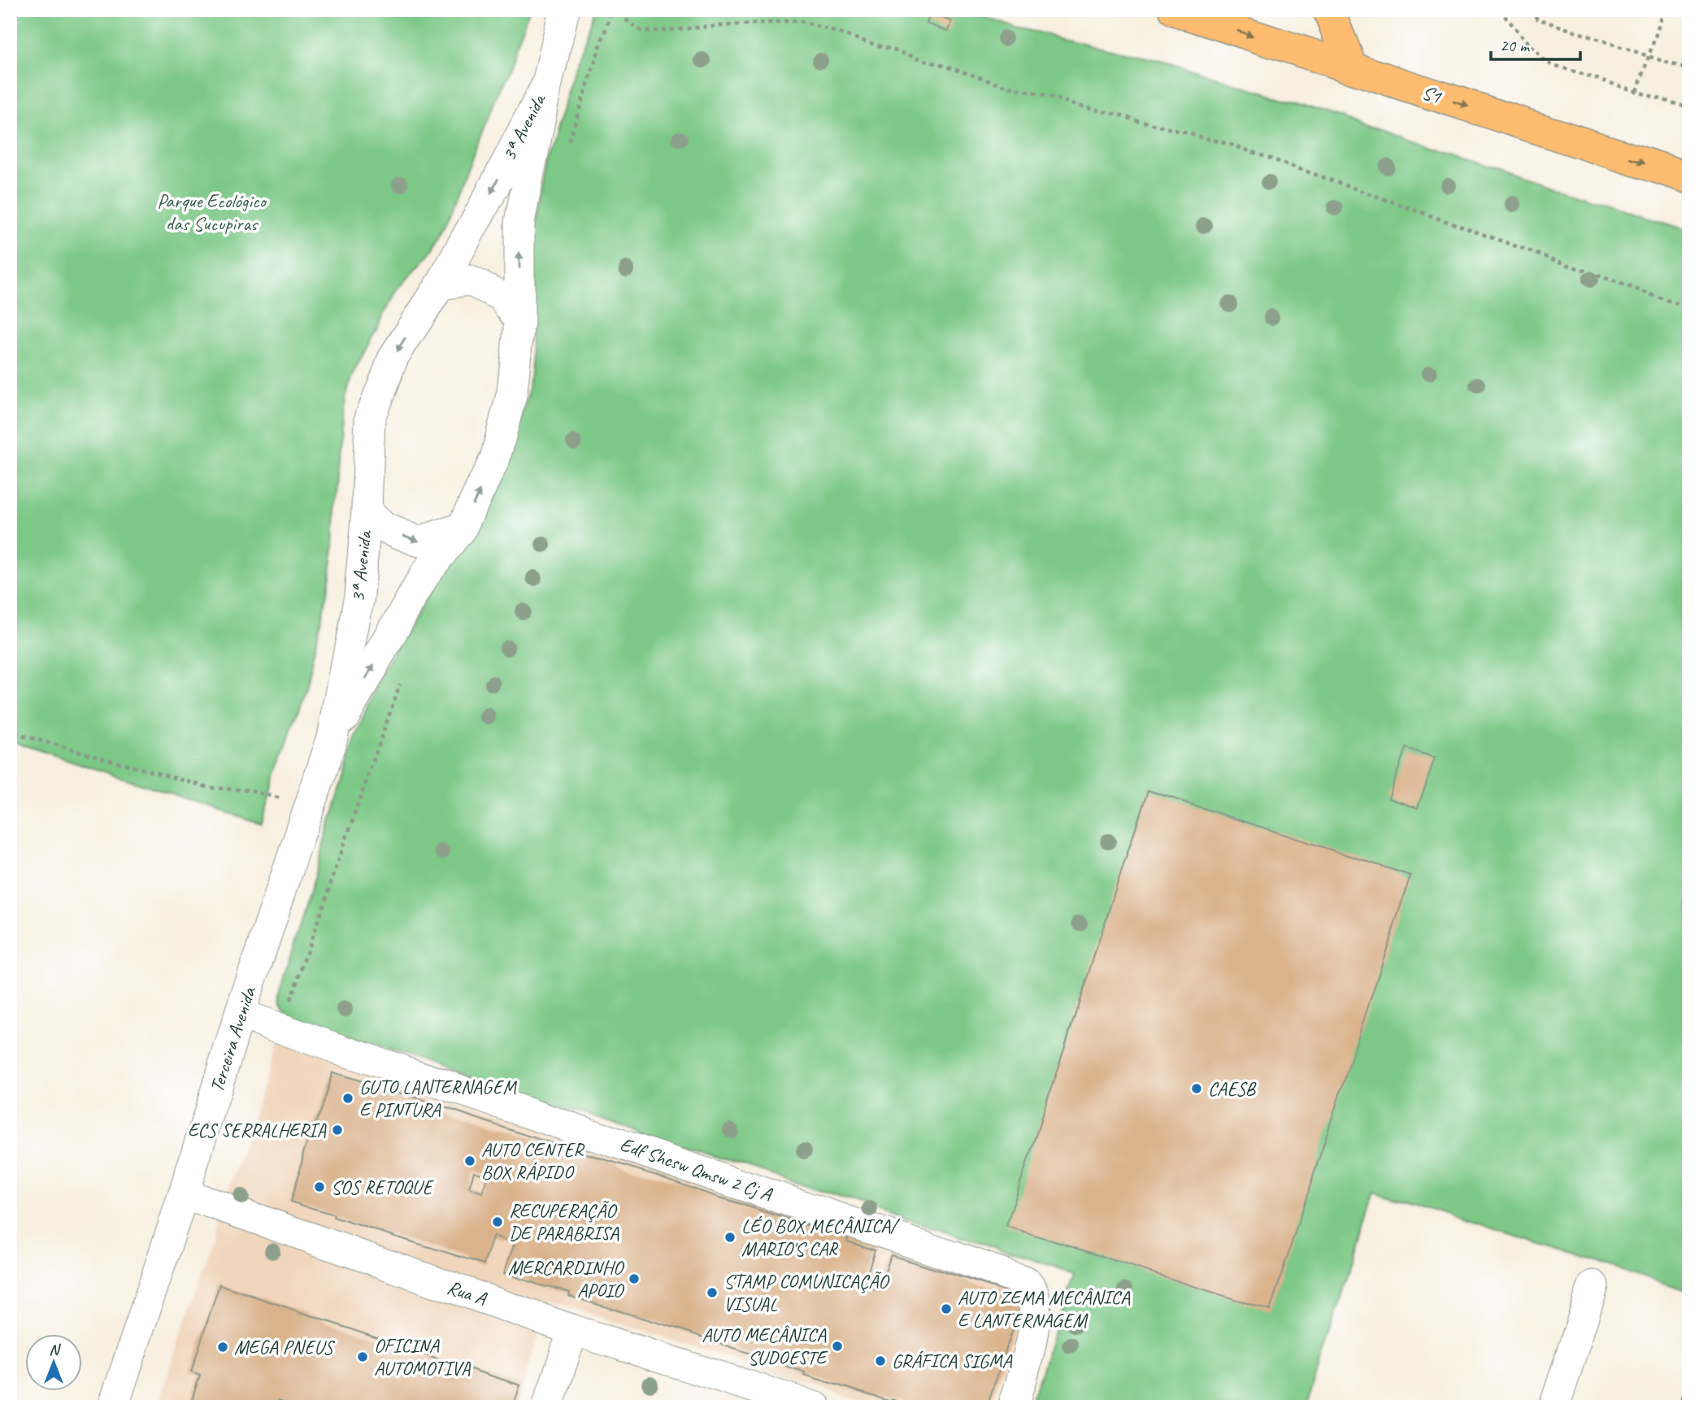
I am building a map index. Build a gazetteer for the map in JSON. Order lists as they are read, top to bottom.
{
  "streets": {
    "highway": ["S1"],
    "street": [
      "3ª Avenida",
      "Terceira Avenida",
      "Edf Shcsw Qmsw 2 Cj A",
      "Rua A"
    ]
  },
  "crossings": [
    ["3ª Avenida", "Terceira Avenida"],
    ["Terceira Avenida", "Edf Shcsw Qmsw 2 Cj A"],
    ["Terceira Avenida", "Rua A"]
  ],
  "one_way": ["S1"],
  "parks": ["Parque Ecológico das Sucupiras"],
  "places": [
    "CAESB",
    "GUTO LANTERNAGEM E PINTURA",
    "ECS SERRALHERIA",
    "AUTO CENTER BOX RÁPIDO",
    "SOS RETOQUE",
    "RECUPERAÇÃO DE PARABRISA",
    "LÉO BOX MECÂNICA/ MARIO'S CAR",
    "MERCARDINHO APOIO",
    "STAMP COMUNICAÇÃO VISUAL",
    "AUTO ZEMA MECÂNICA E LANTERNAGEM",
    "AUTO MECÂNICA SUDOESTE",
    "MEGA PNEUS",
    "OFICINA AUTOMOTIVA",
    "GRÁFICA SIGMA"
  ],
  "scale_bar": "20 m",
  "north": "top"
}
